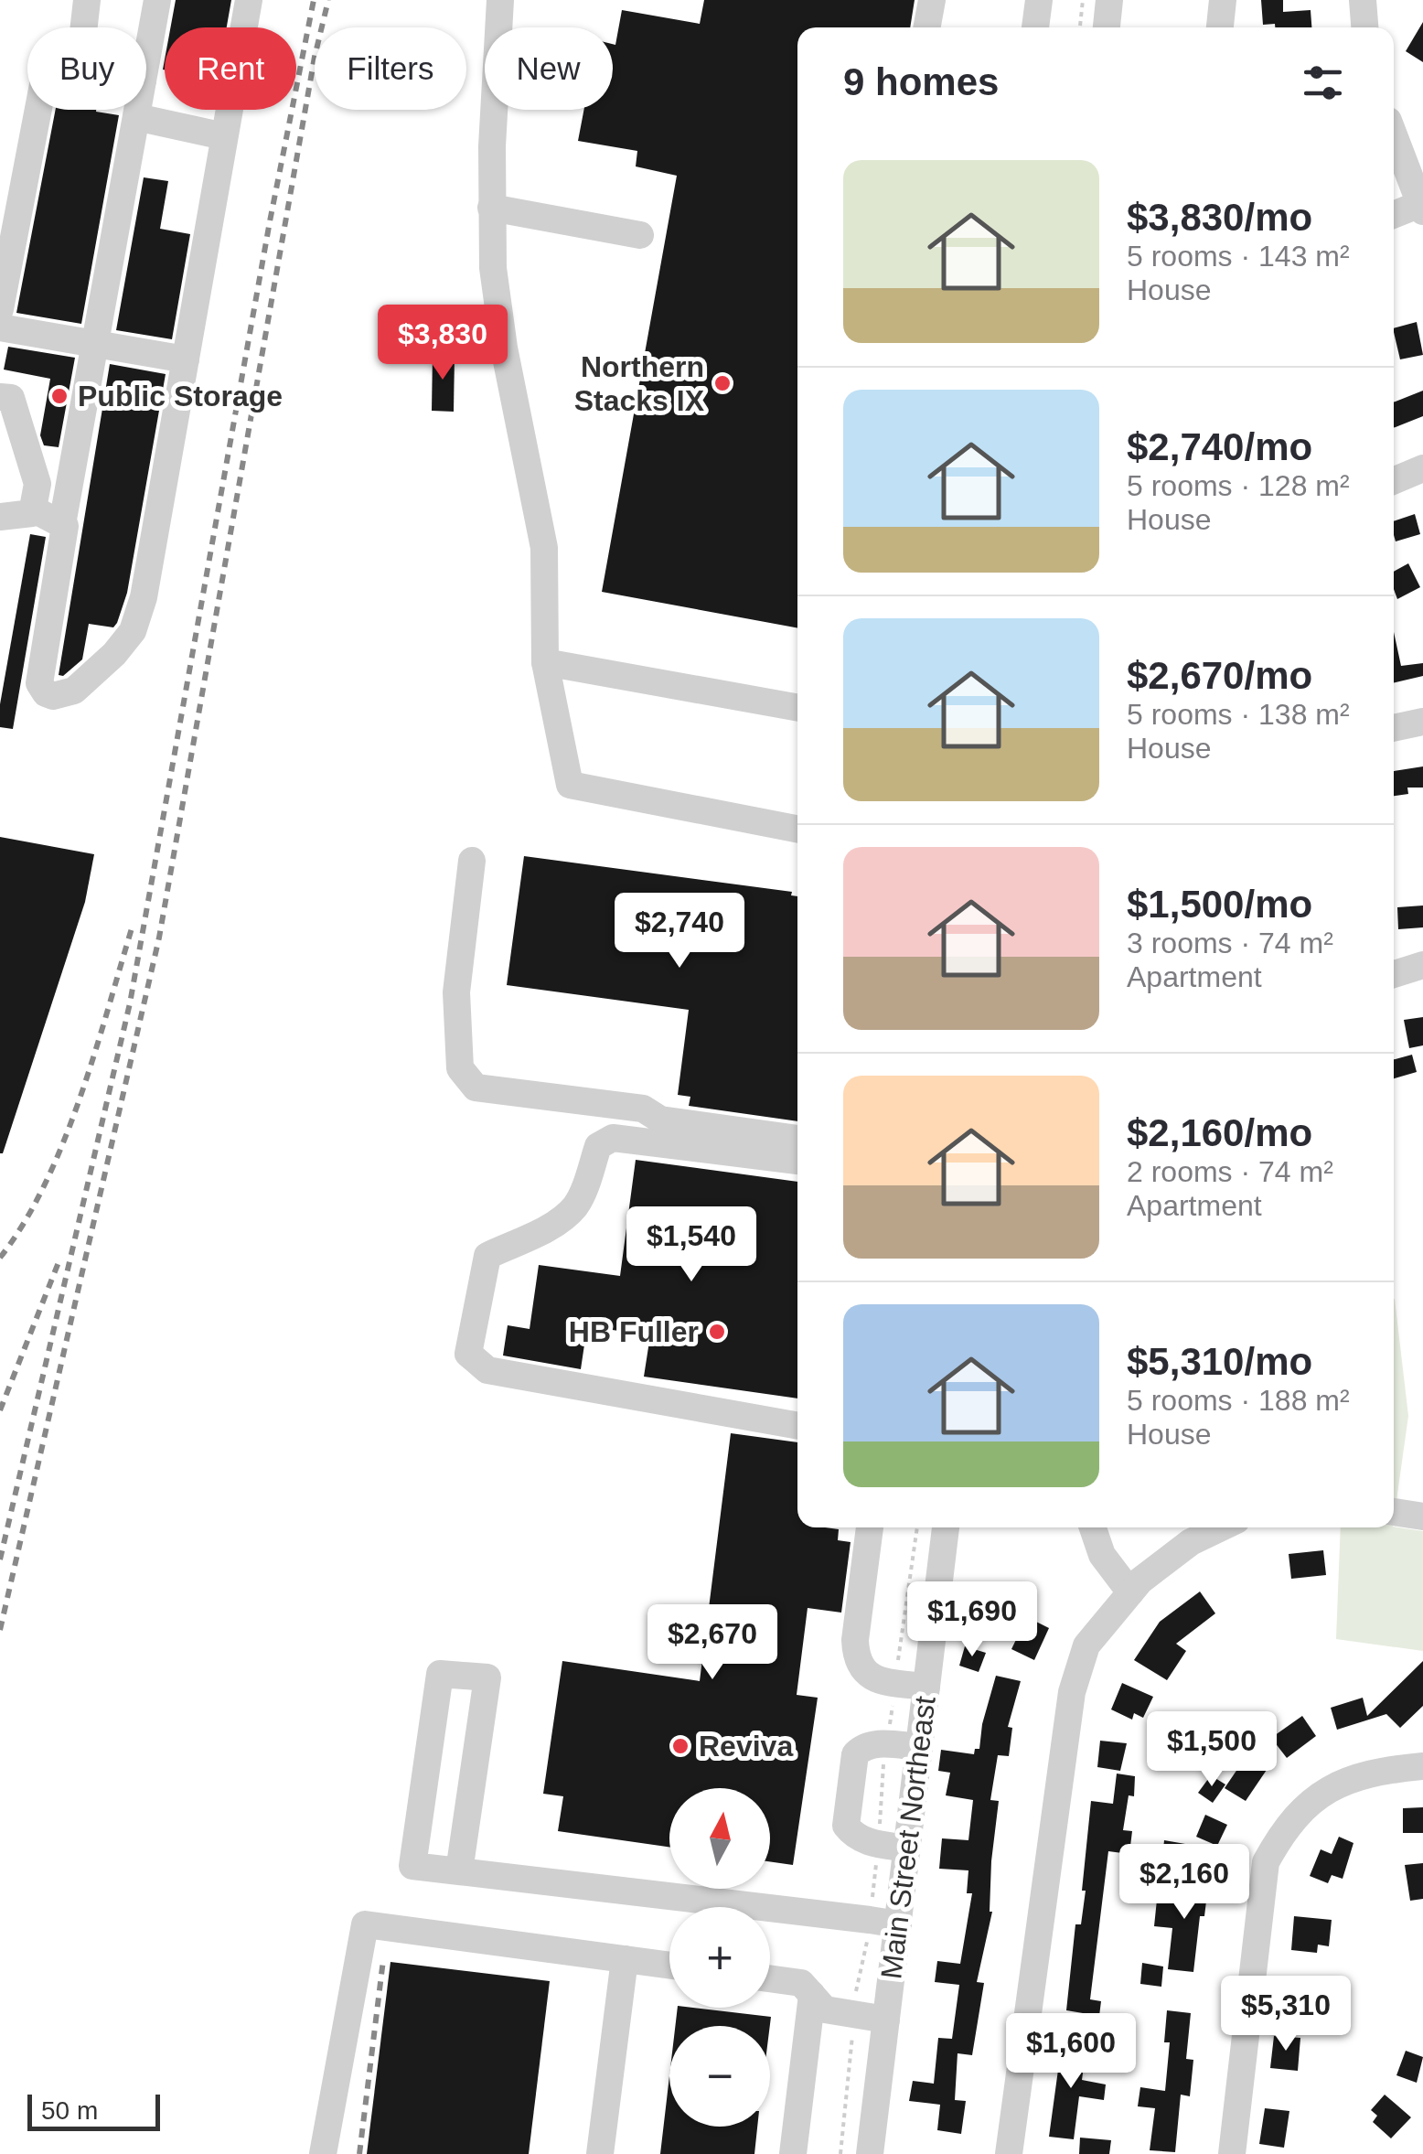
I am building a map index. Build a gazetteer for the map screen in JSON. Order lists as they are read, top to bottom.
{
  "streets": {
    "street": ["Main Street Northeast"]
  },
  "places": [
    "Northern Stacks IX",
    "Public Storage",
    "HB Fuller",
    "Reviva"
  ],
  "scale_bar": "50 m",
  "north": "top",
  "page": {
    "chip": [
      "Buy",
      "Rent",
      "Filters",
      "New"
    ],
    "heading": "9 homes",
    "list": [
      {
        "name": "$3,830/mo",
        "note": "5 rooms · 143 m² · House"
      },
      {
        "name": "$2,740/mo",
        "note": "5 rooms · 128 m² · House"
      },
      {
        "name": "$2,670/mo",
        "note": "5 rooms · 138 m² · House"
      },
      {
        "name": "$1,500/mo",
        "note": "3 rooms · 74 m² · Apartment"
      },
      {
        "name": "$2,160/mo",
        "note": "2 rooms · 74 m² · Apartment"
      },
      {
        "name": "$5,310/mo",
        "note": "5 rooms · 188 m² · House"
      }
    ],
    "price": [
      "$3,830",
      "$2,740",
      "$1,540",
      "$1,690",
      "$2,670",
      "$1,500",
      "$2,160",
      "$5,310",
      "$1,600"
    ],
    "map_buttons": ["+", "−"],
    "scale": "50 m"
  }
}
